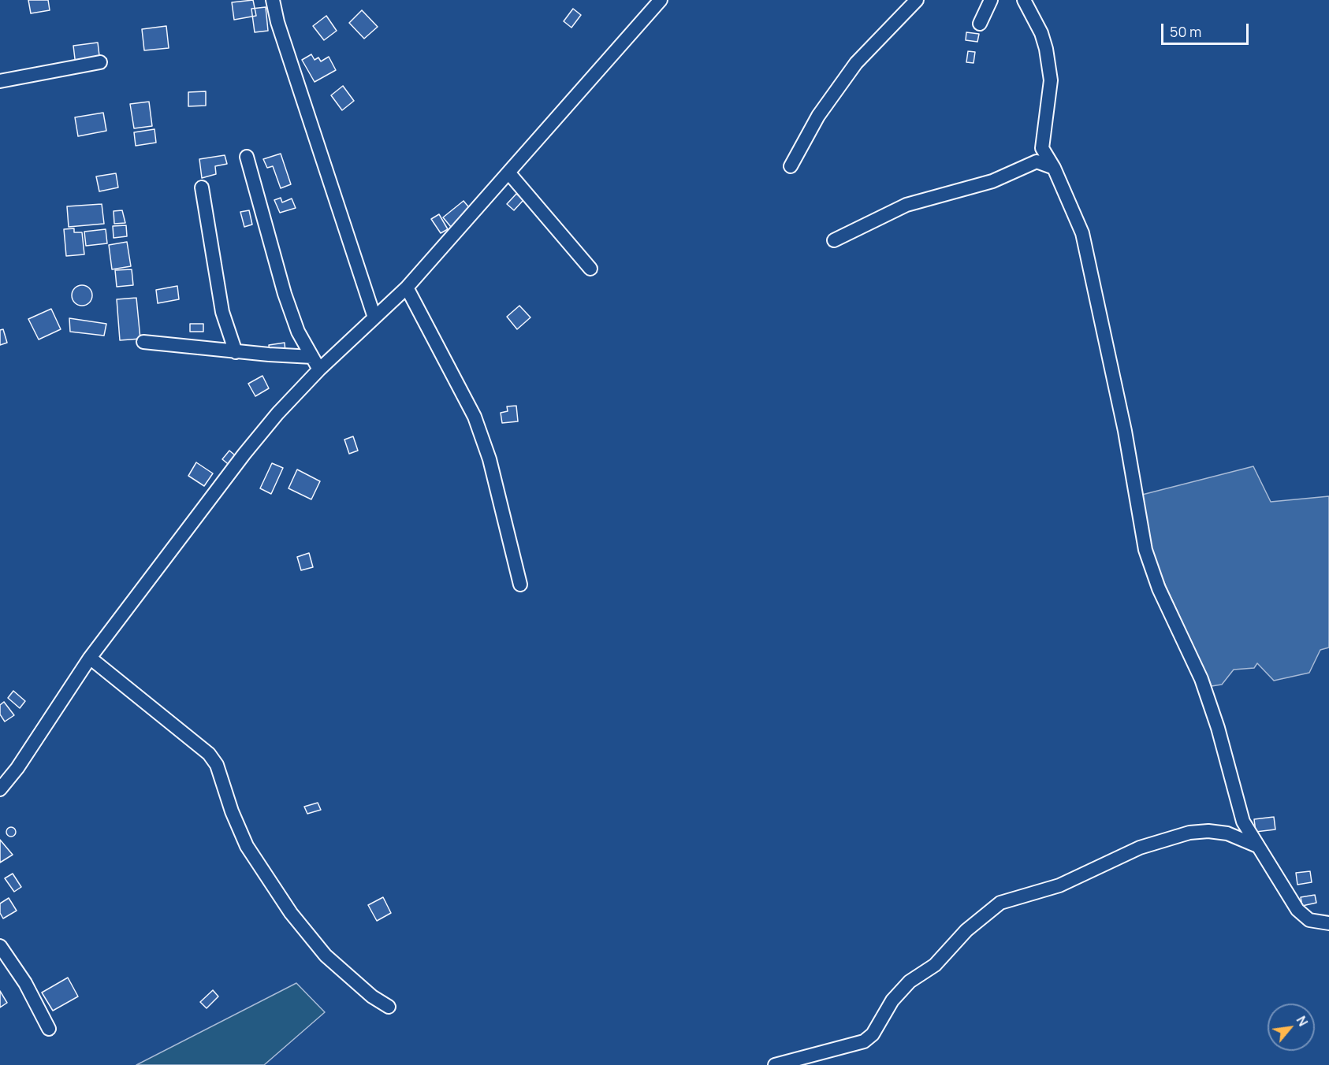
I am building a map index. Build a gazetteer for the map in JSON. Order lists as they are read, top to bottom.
{
  "scale_bar": "50 m",
  "north": "top right"
}
